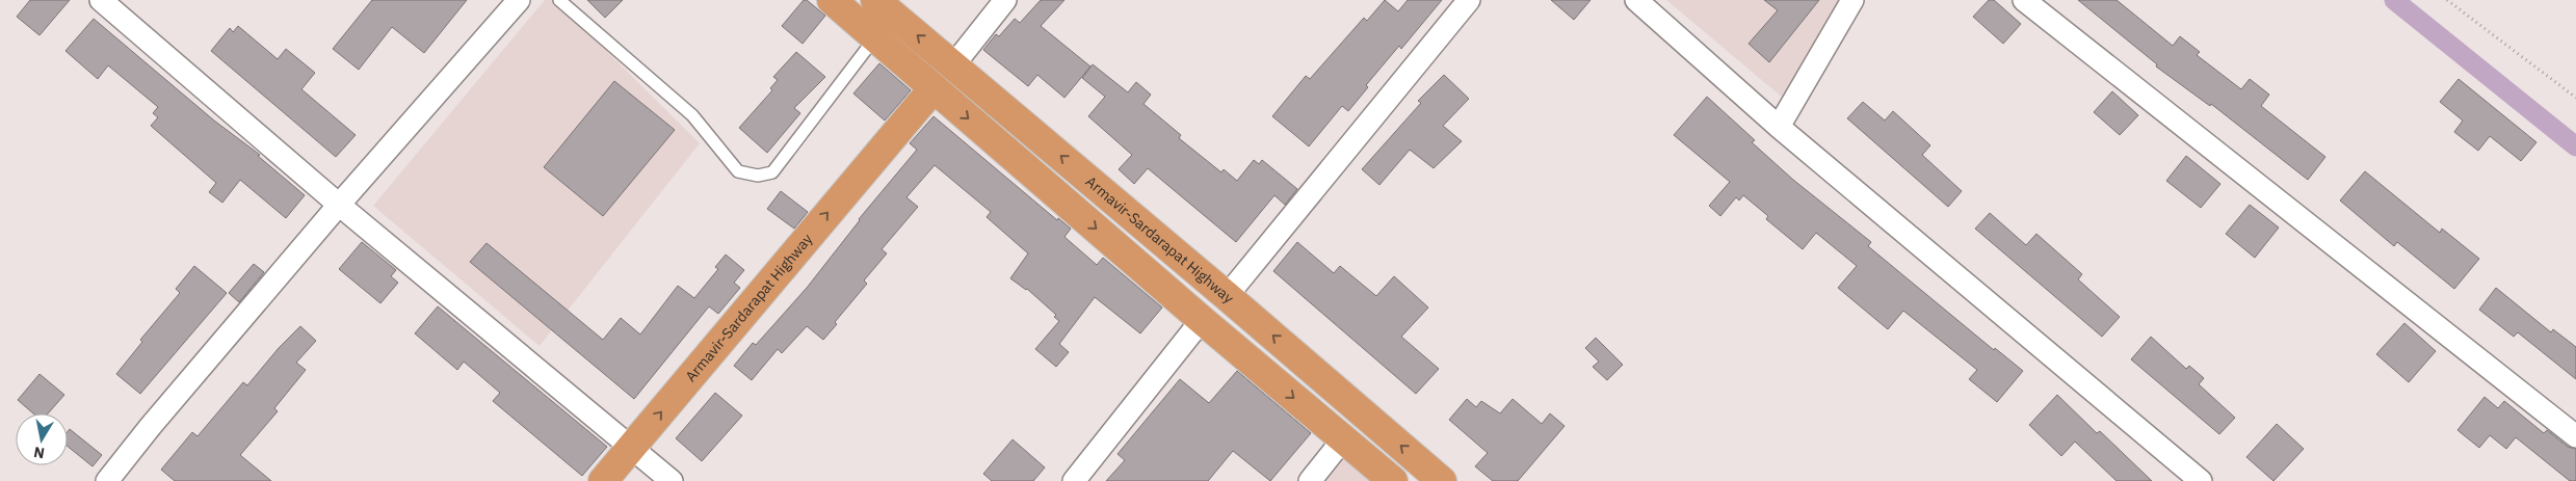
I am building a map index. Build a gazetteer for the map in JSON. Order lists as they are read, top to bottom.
{
  "streets": {
    "highway": ["Armavir-Sardarapat Highway"]
  },
  "north": "bottom"
}
